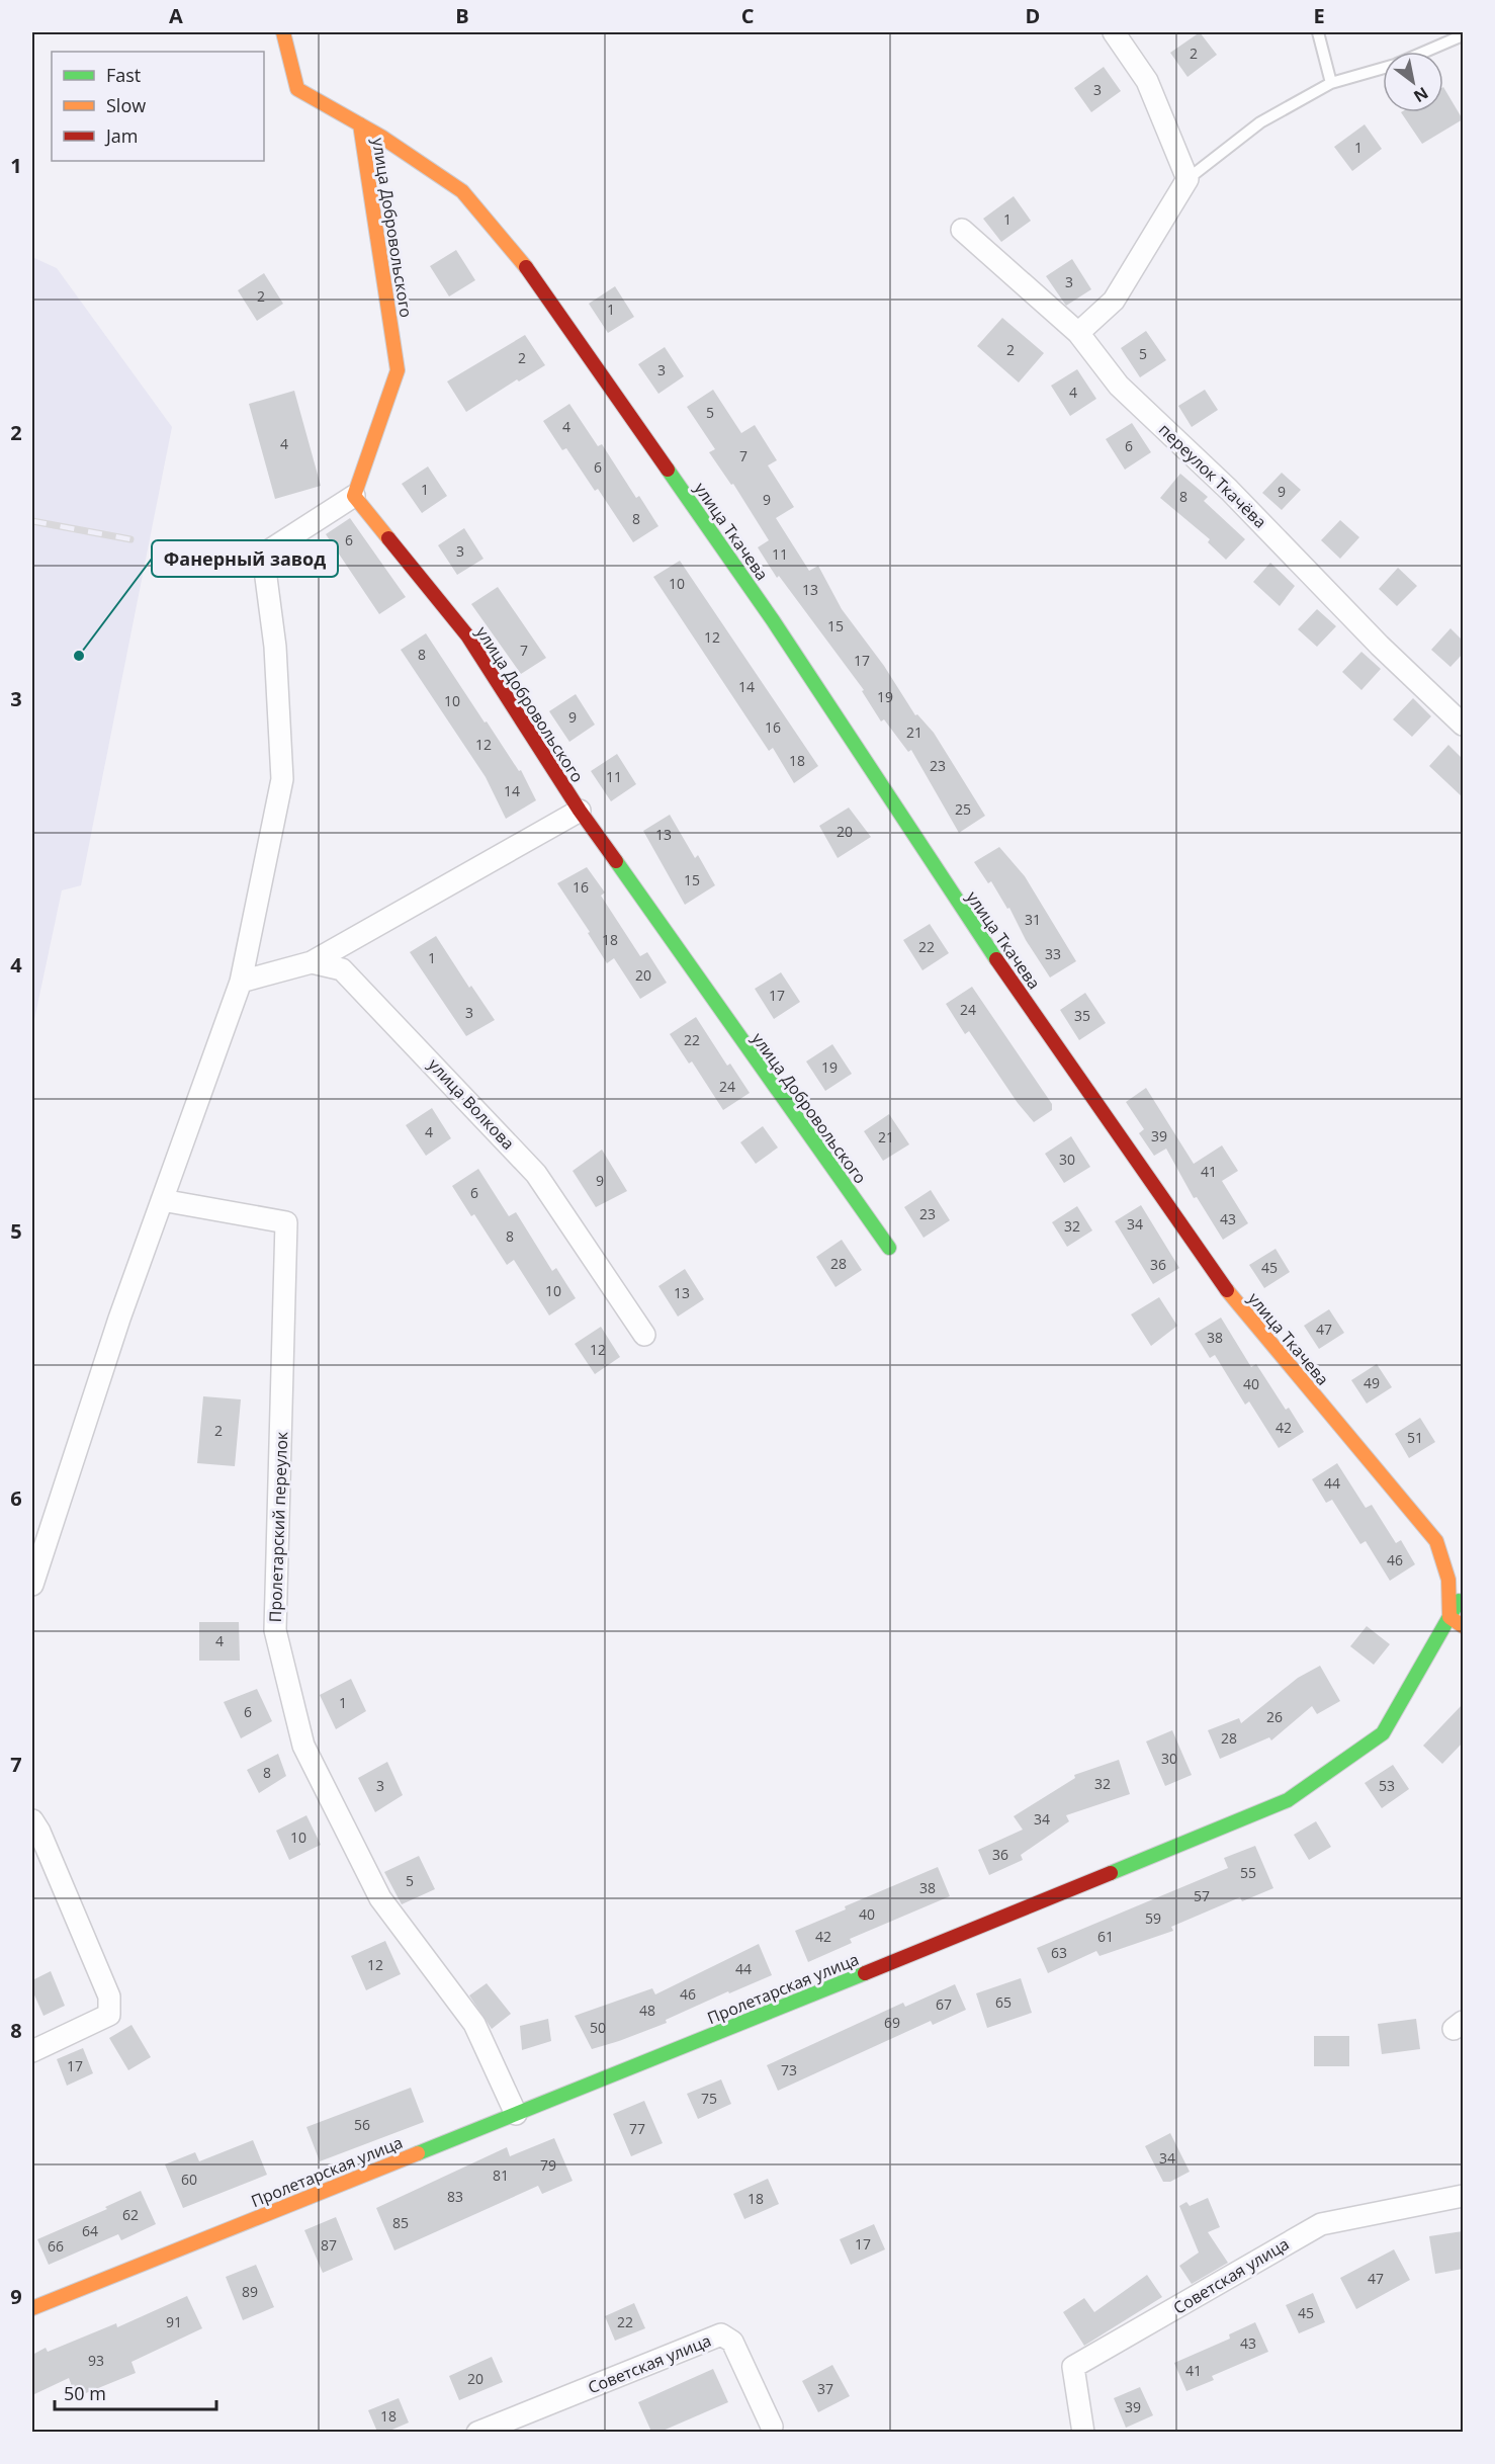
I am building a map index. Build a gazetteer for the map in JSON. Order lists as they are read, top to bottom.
{
  "streets": {
    "street": [
      "улица Добровольского",
      "переулок Ткачёва",
      "улица Ткачева",
      "улица Волкова",
      "Пролетарский переулок",
      "Пролетарская улица",
      "Советская улица"
    ]
  },
  "crossings": [
    ["улица Добровольского", "улица Ткачева"],
    ["улица Ткачева", "Пролетарская улица"],
    ["Пролетарский переулок", "Пролетарская улица"]
  ],
  "places": ["Фанерный завод"],
  "house_numbers": [
    "2",
    "3",
    "1",
    "1",
    "3",
    "2",
    "1",
    "2",
    "5",
    "2",
    "3",
    "4",
    "5",
    "4",
    "4",
    "6",
    "7",
    "6",
    "1",
    "9",
    "8",
    "9",
    "8",
    "6",
    "3",
    "11",
    "10",
    "13",
    "15",
    "12",
    "7",
    "8",
    "17",
    "14",
    "19",
    "10",
    "9",
    "16",
    "21",
    "12",
    "18",
    "23",
    "11",
    "14",
    "25",
    "20",
    "13",
    "15",
    "16",
    "31",
    "18",
    "22",
    "33",
    "1",
    "20",
    "17",
    "24",
    "3",
    "35",
    "22",
    "19",
    "24",
    "4",
    "39",
    "21",
    "30",
    "41",
    "9",
    "6",
    "23",
    "43",
    "34",
    "32",
    "8",
    "28",
    "36",
    "45",
    "10",
    "13",
    "47",
    "38",
    "12",
    "49",
    "40",
    "42",
    "2",
    "51",
    "44",
    "46",
    "4",
    "1",
    "6",
    "26",
    "28",
    "30",
    "8",
    "32",
    "3",
    "53",
    "34",
    "10",
    "36",
    "55",
    "5",
    "38",
    "57",
    "40",
    "59",
    "42",
    "61",
    "63",
    "12",
    "44",
    "46",
    "65",
    "67",
    "48",
    "69",
    "50",
    "17",
    "73",
    "75",
    "56",
    "77",
    "34",
    "79",
    "81",
    "60",
    "83",
    "18",
    "62",
    "85",
    "64",
    "17",
    "87",
    "66",
    "47",
    "89",
    "45",
    "91",
    "22",
    "43",
    "93",
    "41",
    "20",
    "37",
    "39",
    "18"
  ],
  "legend": ["Fast", "Slow", "Jam"],
  "scale_bar": "50 m",
  "north": "bottom right",
  "grid": {
    "columns": [
      "A",
      "B",
      "C",
      "D",
      "E"
    ],
    "rows": [
      "1",
      "2",
      "3",
      "4",
      "5",
      "6",
      "7",
      "8",
      "9"
    ]
  }
}
